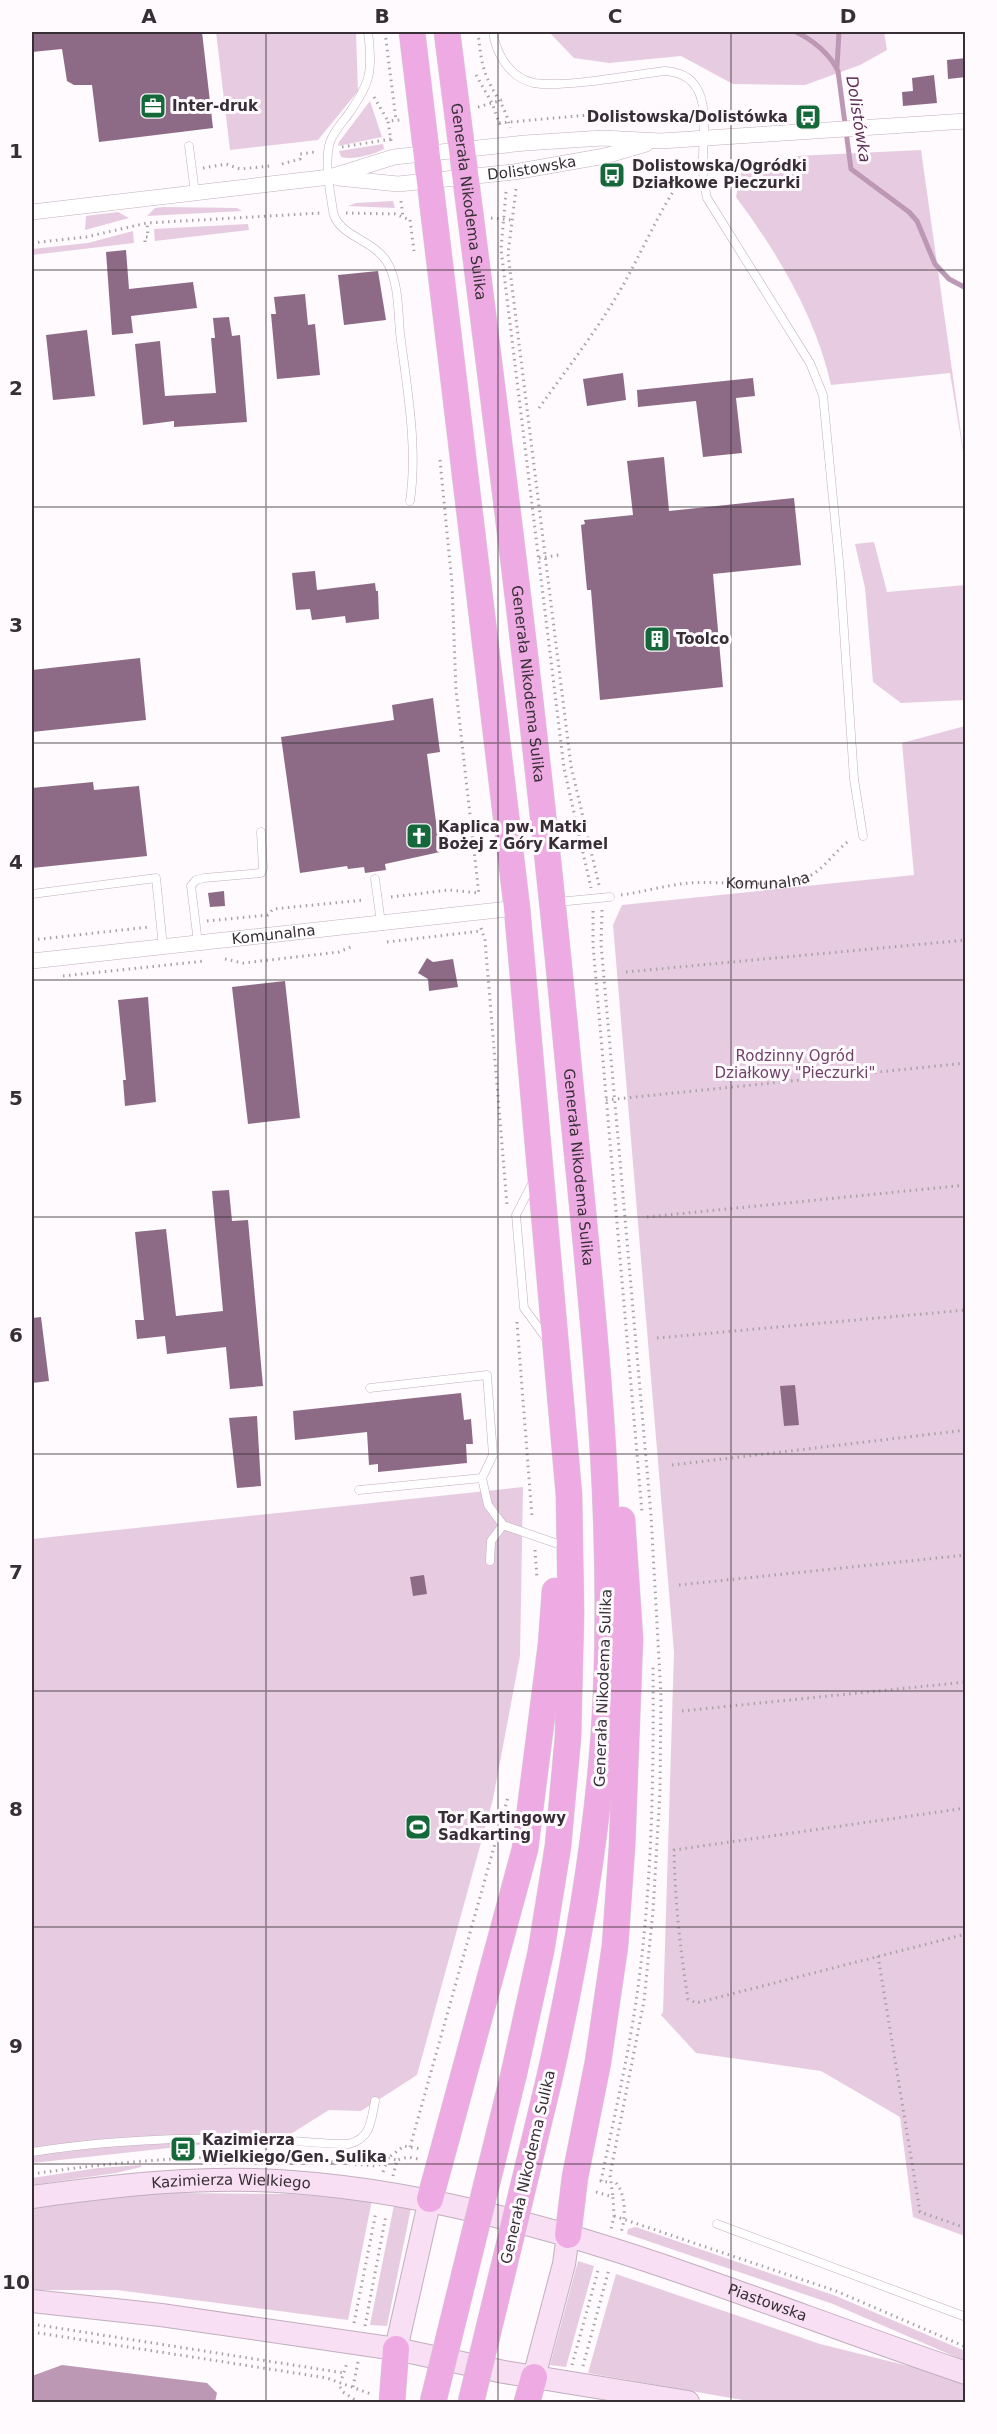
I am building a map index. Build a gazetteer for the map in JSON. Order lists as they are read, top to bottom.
{
  "streets": {
    "highway": ["Generała Nikodema Sulika"],
    "main road": ["Kazimierza Wielkiego", "Piastowska"],
    "street": ["Dolistowska", "Komunalna"]
  },
  "crossings": [
    ["Dolistowska", "Generała Nikodema Sulika"],
    ["Kazimierza Wielkiego", "Piastowska"]
  ],
  "water": ["Dolistówka"],
  "parks": ["Rodzinny Ogród Działkowy \"Pieczurki\""],
  "places": {
    "office": ["Inter-druk"],
    "bus stop": ["Dolistowska/Dolistówka", "Dolistowska/Ogródki Działkowe Pieczurki", "Kazimierza Wielkiego/Gen. Sulika"],
    "building": ["Toolco"],
    "church": ["Kaplica pw. Matki Bożej z Góry Karmel"],
    "sports": ["Tor Kartingowy Sadkarting"]
  },
  "grid": {
    "columns": [
      "A",
      "B",
      "C",
      "D"
    ],
    "rows": [
      "1",
      "2",
      "3",
      "4",
      "5",
      "6",
      "7",
      "8",
      "9",
      "10"
    ]
  }
}
